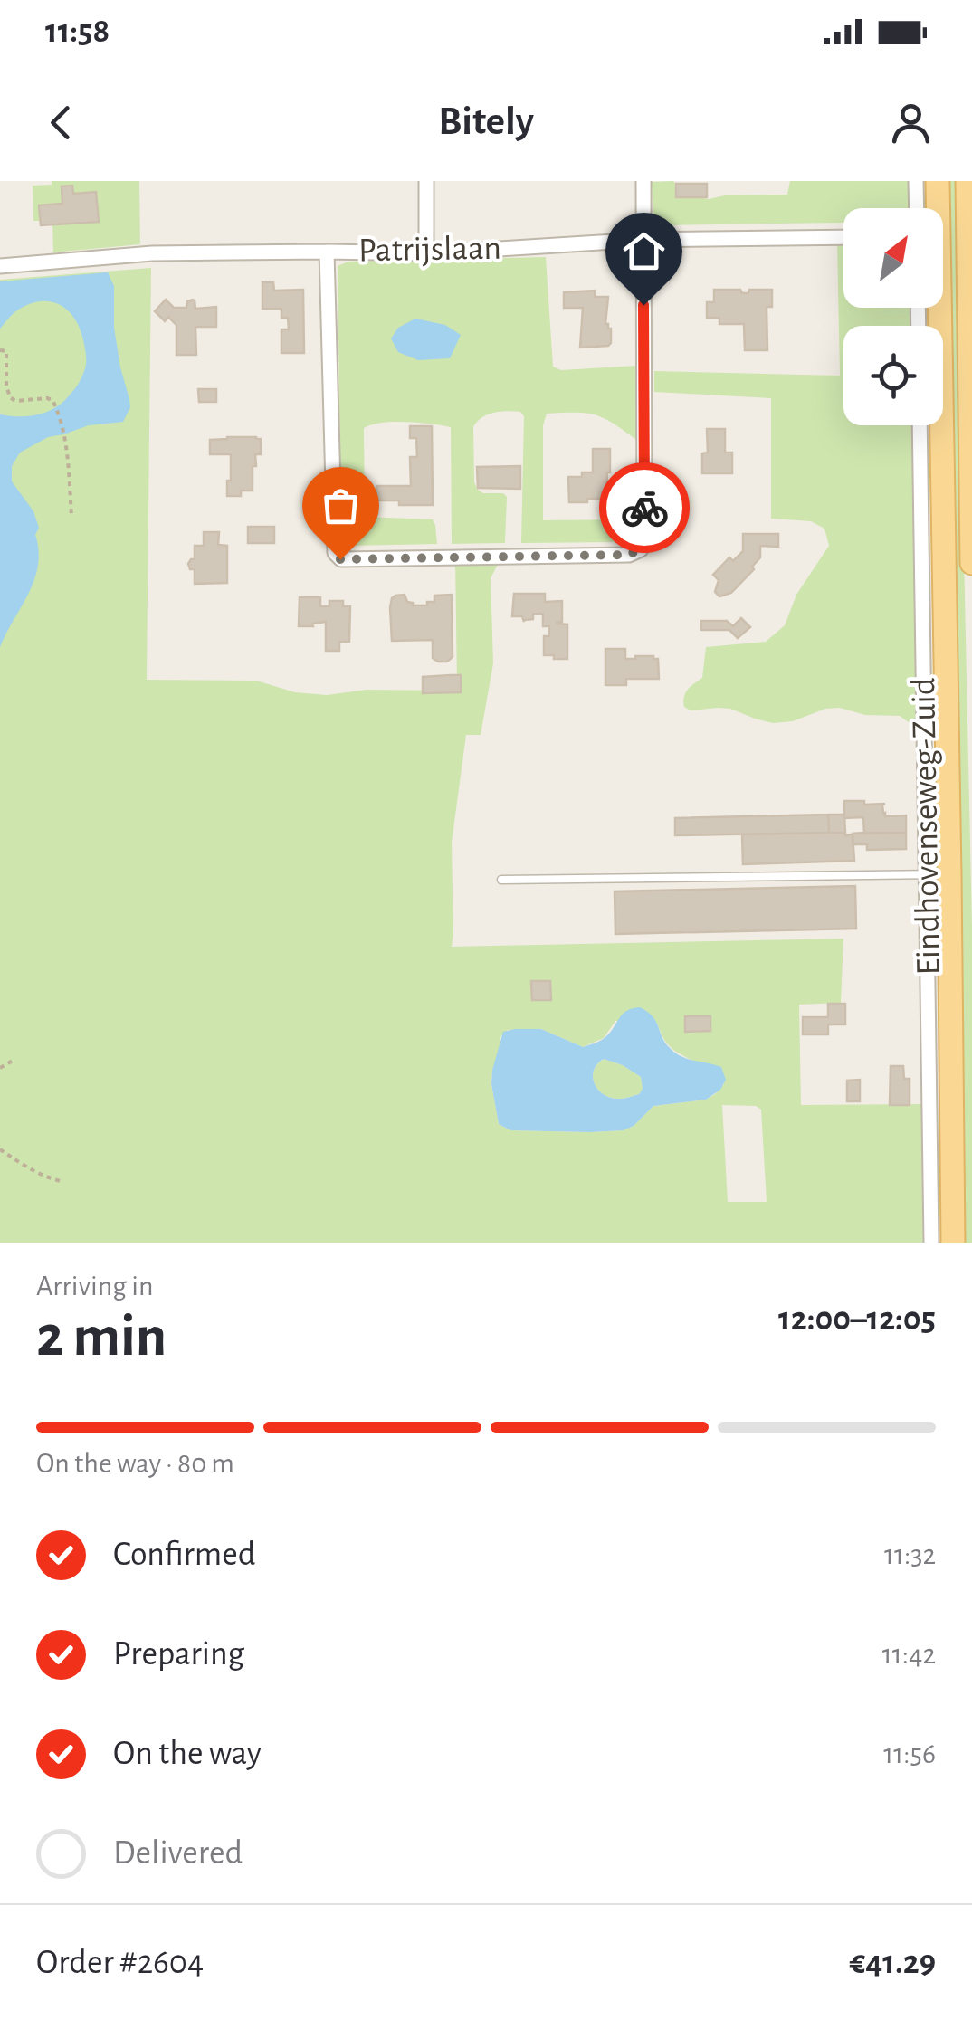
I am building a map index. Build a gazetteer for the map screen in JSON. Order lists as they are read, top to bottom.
{
  "streets": {
    "main road": ["Eindhovenseweg-Zuid"],
    "street": ["Patrijslaan"]
  },
  "north": "top right",
  "page": {
    "status": "11:58",
    "header": "Bitely",
    "heading": ["2 min", "Arriving in", "12:00–12:05"],
    "panel": ["Order #2604", "€41.29"],
    "bar": "On the way · 80 m",
    "list": [
      ["Confirmed", "11:32"],
      ["Preparing", "11:42"],
      ["On the way", "11:56"],
      "Delivered"
    ]
  }
}
